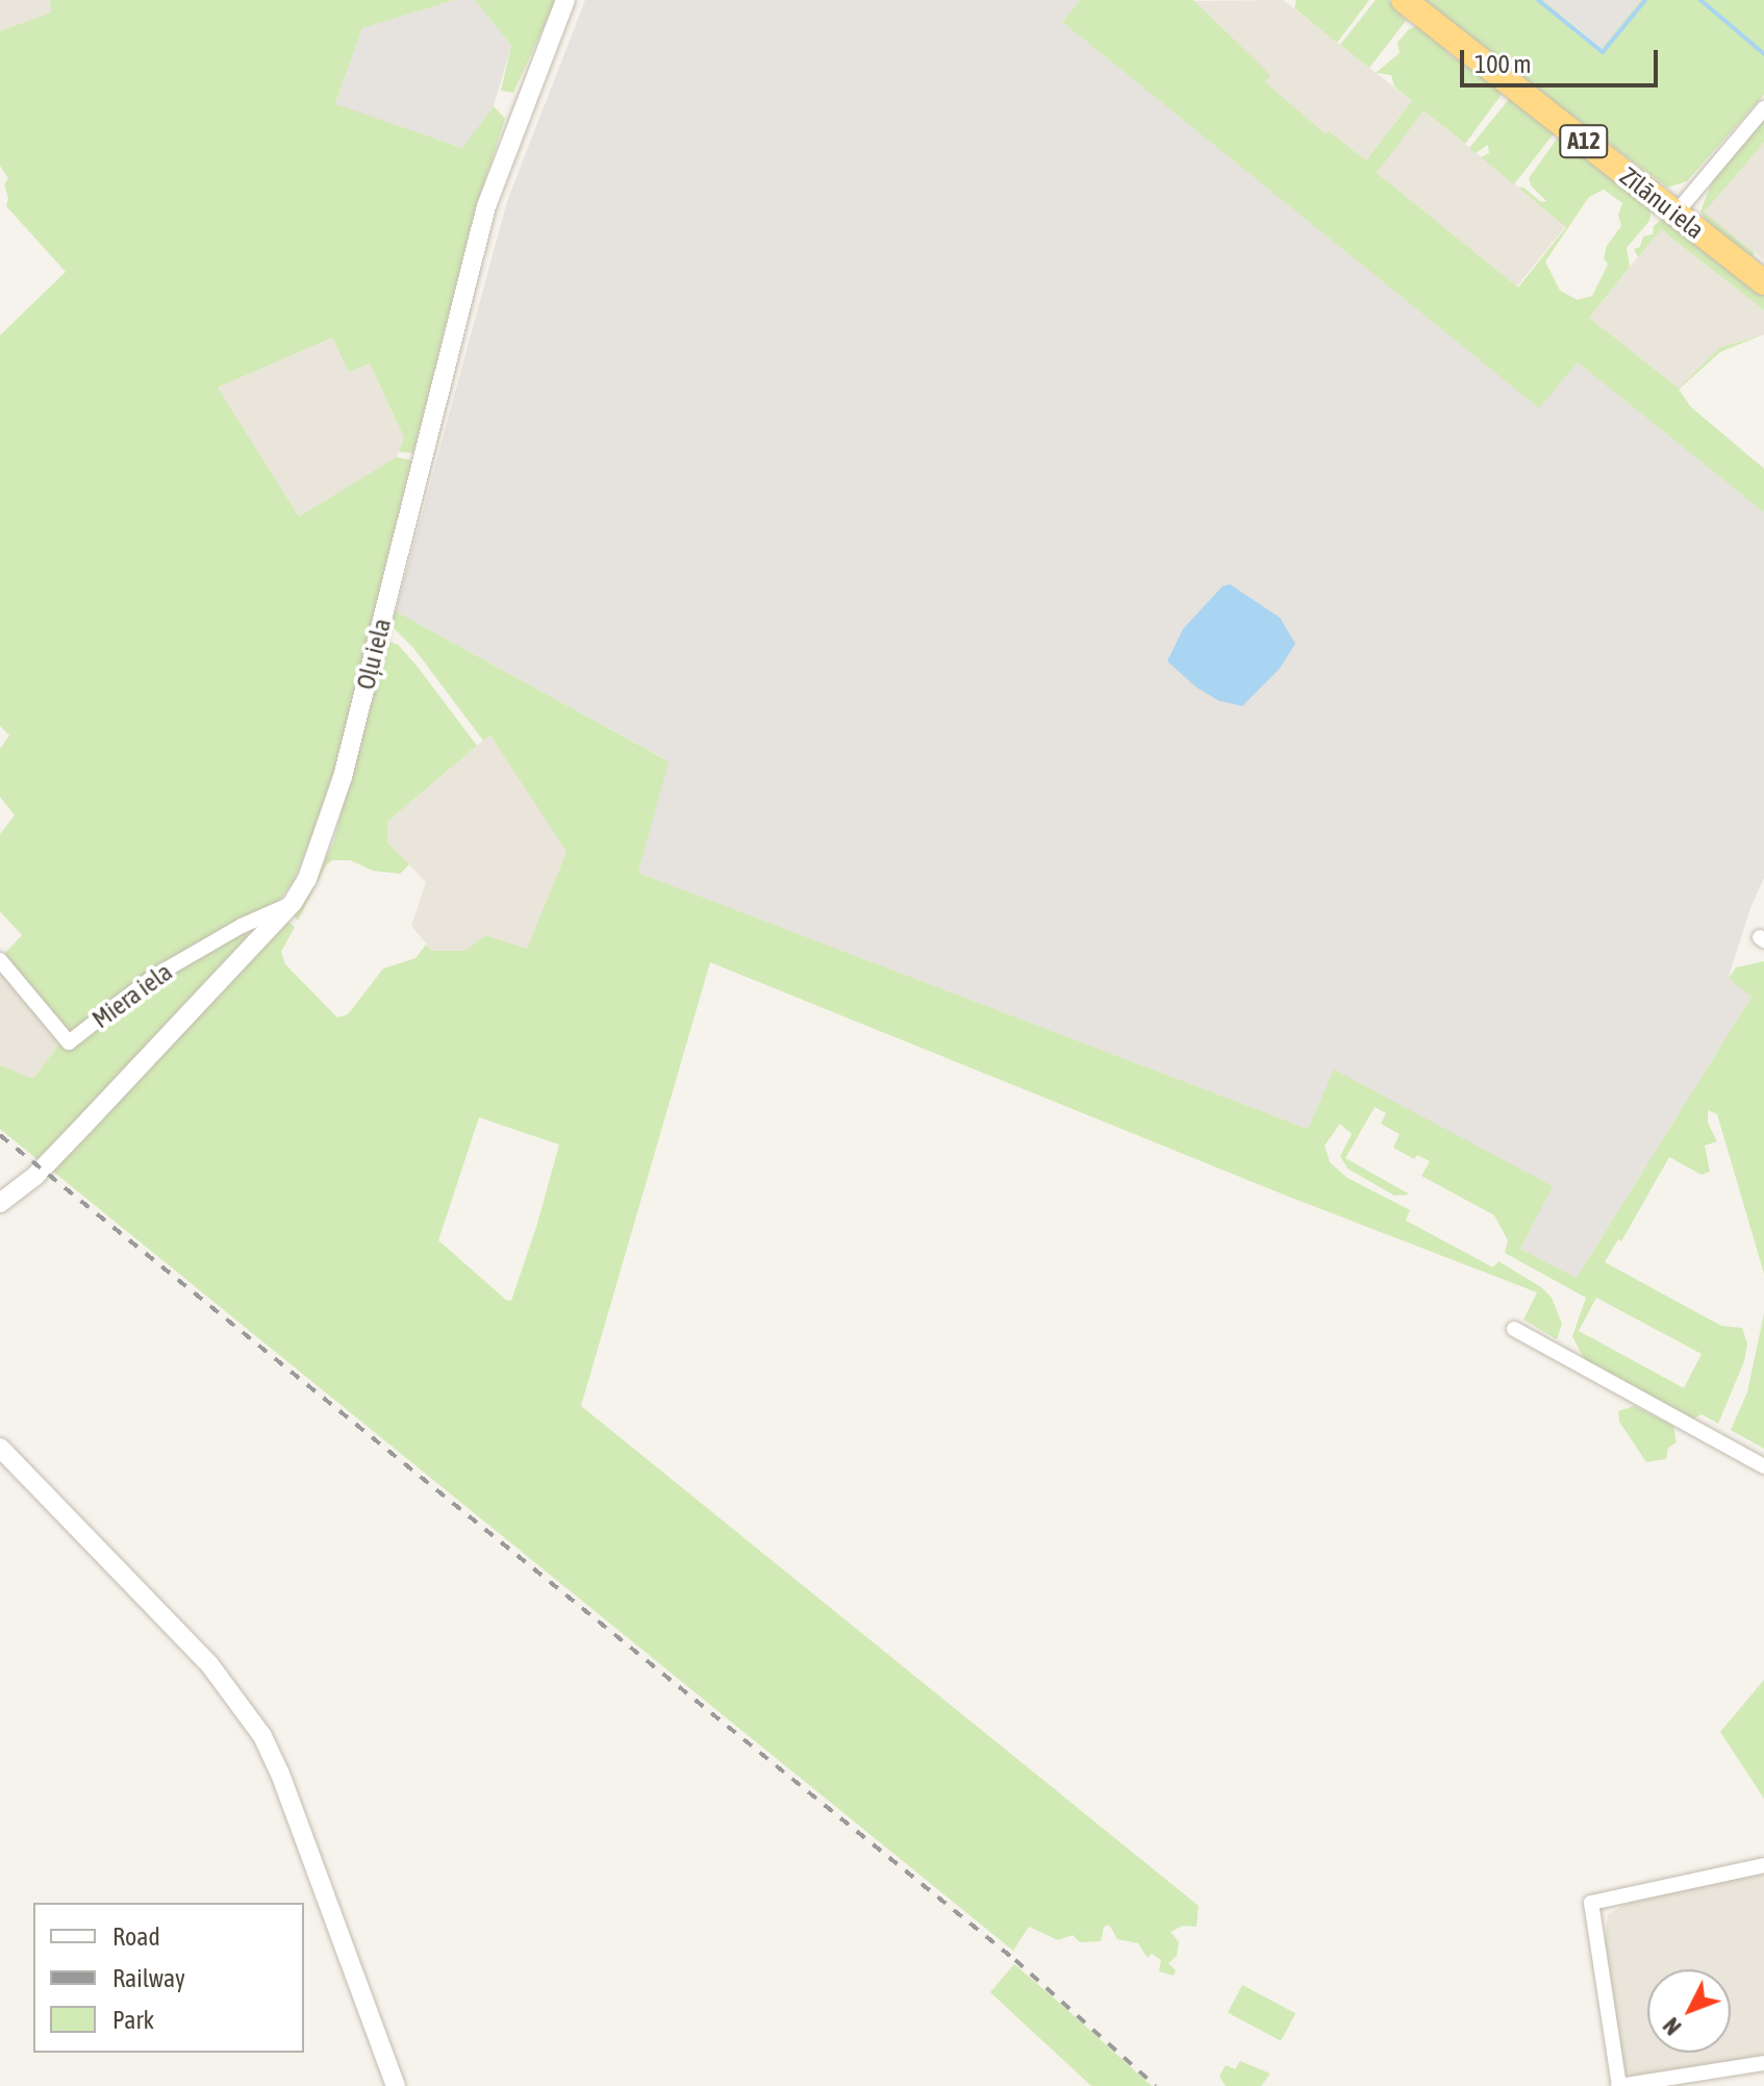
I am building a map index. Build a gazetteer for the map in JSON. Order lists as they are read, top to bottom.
{
  "streets": {
    "highway": ["A12", "Zīlānu iela"],
    "street": ["Oļu iela", "Miera iela"]
  },
  "crossings": [
    ["Oļu iela", "Miera iela"]
  ],
  "legend": ["Road", "Railway", "Park"],
  "scale_bar": "100 m",
  "north": "bottom left"
}
